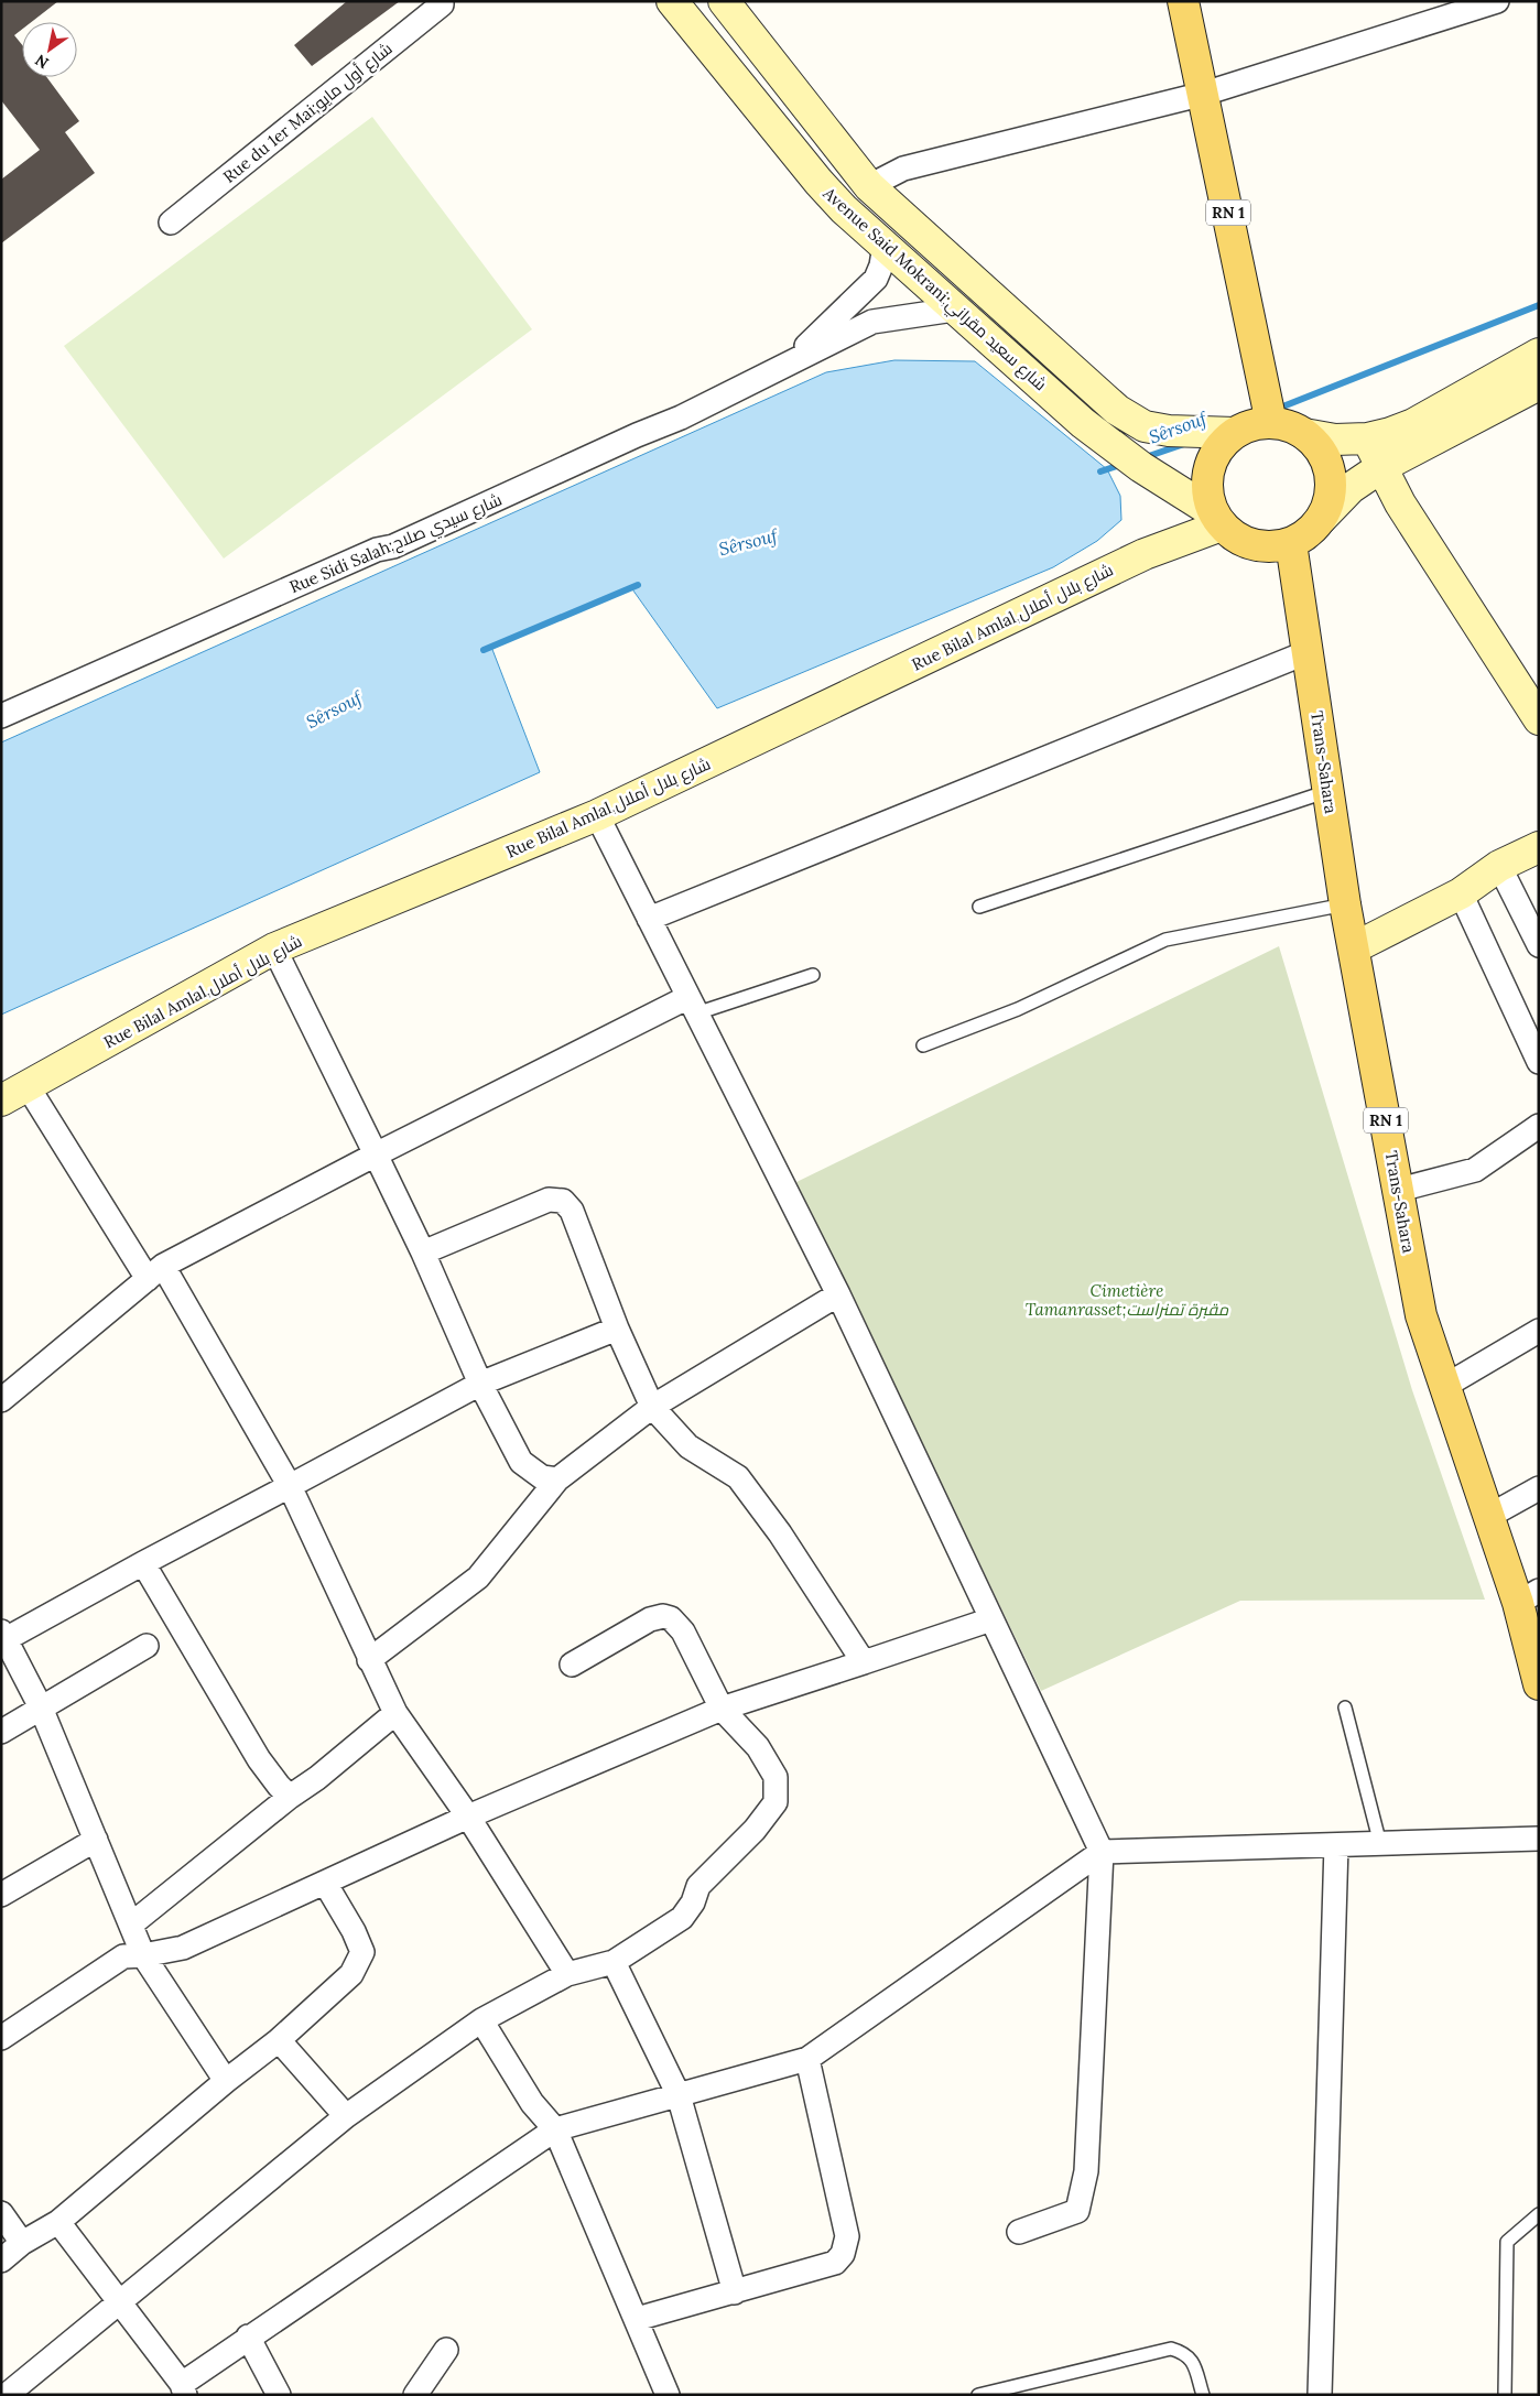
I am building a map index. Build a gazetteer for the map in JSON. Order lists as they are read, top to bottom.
{
  "streets": {
    "main road": ["RN 1", "Trans-Sahara"],
    "street": [
      "Rue du 1er Mai;شارع أول مايو",
      "Avenue Said Mokrani;شارع سعيد مقراني",
      "Rue Sidi Salah;شارع سيدي صلاح",
      "Rue Bilal Amlal,شارع بلال أملال"
    ]
  },
  "crossings": [
    ["RN 1", "Avenue Said Mokrani;شارع سعيد مقراني"],
    ["RN 1", "Rue Bilal Amlal,شارع بلال أملال"],
    ["RN 1", "Trans-Sahara"],
    ["Avenue Said Mokrani;شارع سعيد مقراني", "Rue Sidi Salah;شارع سيدي صلاح"],
    ["Avenue Said Mokrani;شارع سعيد مقراني", "Rue Bilal Amlal,شارع بلال أملال"],
    ["Avenue Said Mokrani;شارع سعيد مقراني", "Trans-Sahara"],
    ["Rue Bilal Amlal,شارع بلال أملال", "Trans-Sahara"]
  ],
  "water": ["Sêrsouf"],
  "parks": ["Cimetière Tamanrasset;مقبرة تمنراست"],
  "north": "bottom left"
}
